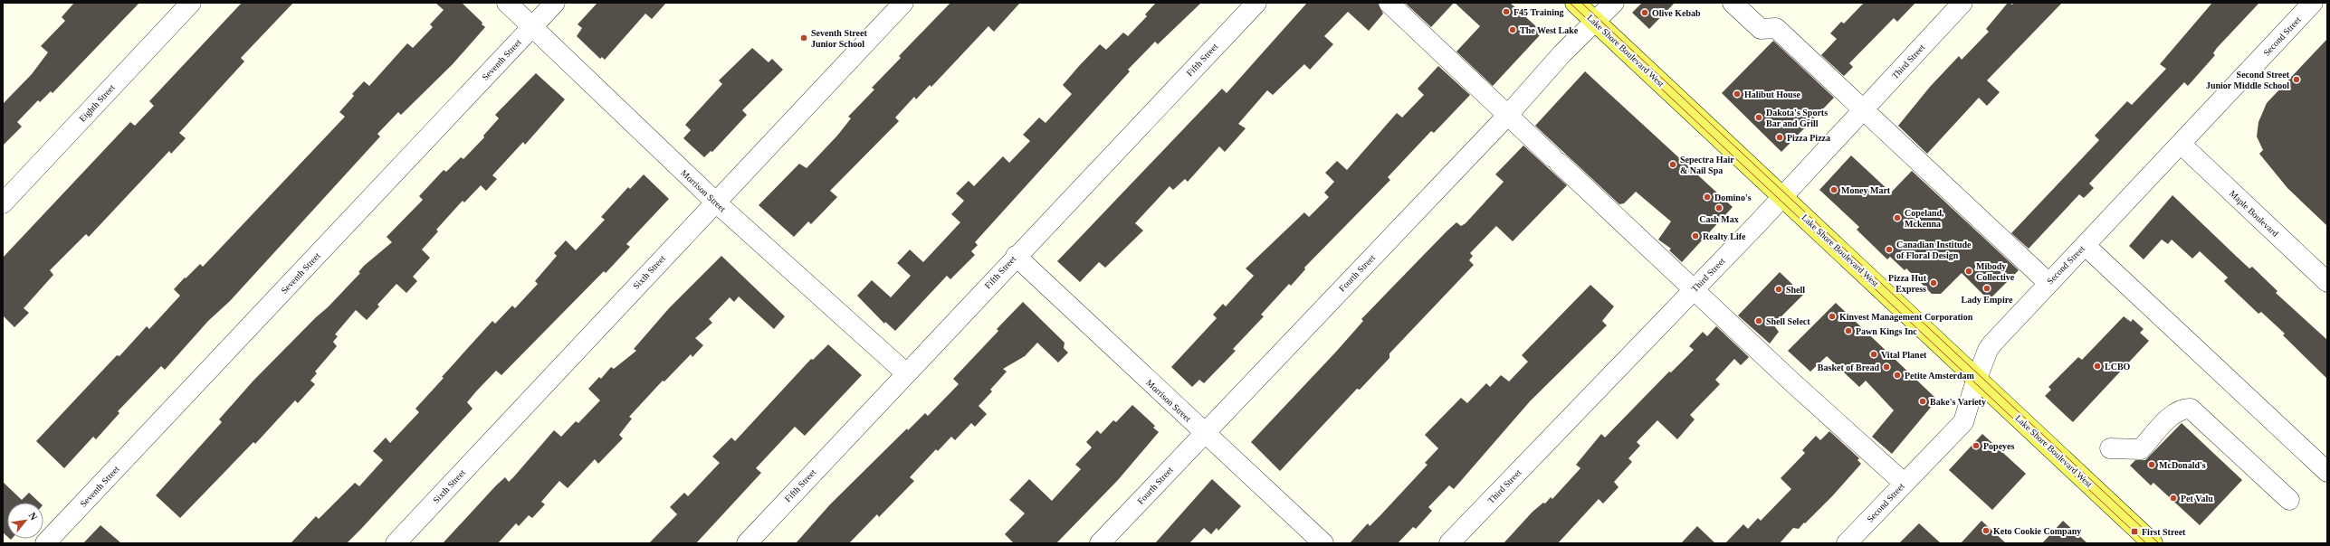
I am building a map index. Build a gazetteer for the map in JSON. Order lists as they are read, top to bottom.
{
  "streets": {
    "main road": ["Lake Shore Boulevard West"],
    "street": [
      "Second Street",
      "Seventh Street",
      "Fifth Street",
      "Third Street",
      "Eighth Street",
      "Morrison Street",
      "Maple Boulevard",
      "Sixth Street",
      "Fourth Street"
    ]
  },
  "crossings": [
    ["Second Street", "Lake Shore Boulevard West"],
    ["Second Street", "Maple Boulevard"],
    ["Lake Shore Boulevard West", "Third Street"],
    ["Lake Shore Boulevard West", "Fourth Street"],
    ["Seventh Street", "Morrison Street"],
    ["Fifth Street", "Morrison Street"],
    ["Morrison Street", "Sixth Street"],
    ["Morrison Street", "Fourth Street"]
  ],
  "places": {
    "other": [
      "F45 Training",
      "Olive Kebab",
      "The West Lake",
      "Seventh Street Junior School",
      "Second Street Junior Middle School",
      "Halibut House",
      "Dakota's Sports Bar and Grill",
      "Pizza Pizza",
      "Sepectra Hair & Nail Spa",
      "Money Mart",
      "Domino's",
      "Cash Max",
      "Copeland, Mckenna",
      "Realty Life",
      "Canadian Institude of Floral Design",
      "Mibody Collective",
      "Pizza Hut Express",
      "Lady Empire",
      "Shell",
      "Kinvest Management Corporation",
      "Shell Select",
      "Pawn Kings Inc",
      "Vital Planet",
      "LCBO",
      "Basket of Bread",
      "Petite Amsterdam",
      "Bake's Variety",
      "Popeyes",
      "McDonald's",
      "Pet Valu",
      "Keto Cookie Company"
    ],
    "transit": ["First Street"]
  },
  "north": "top right"
}
